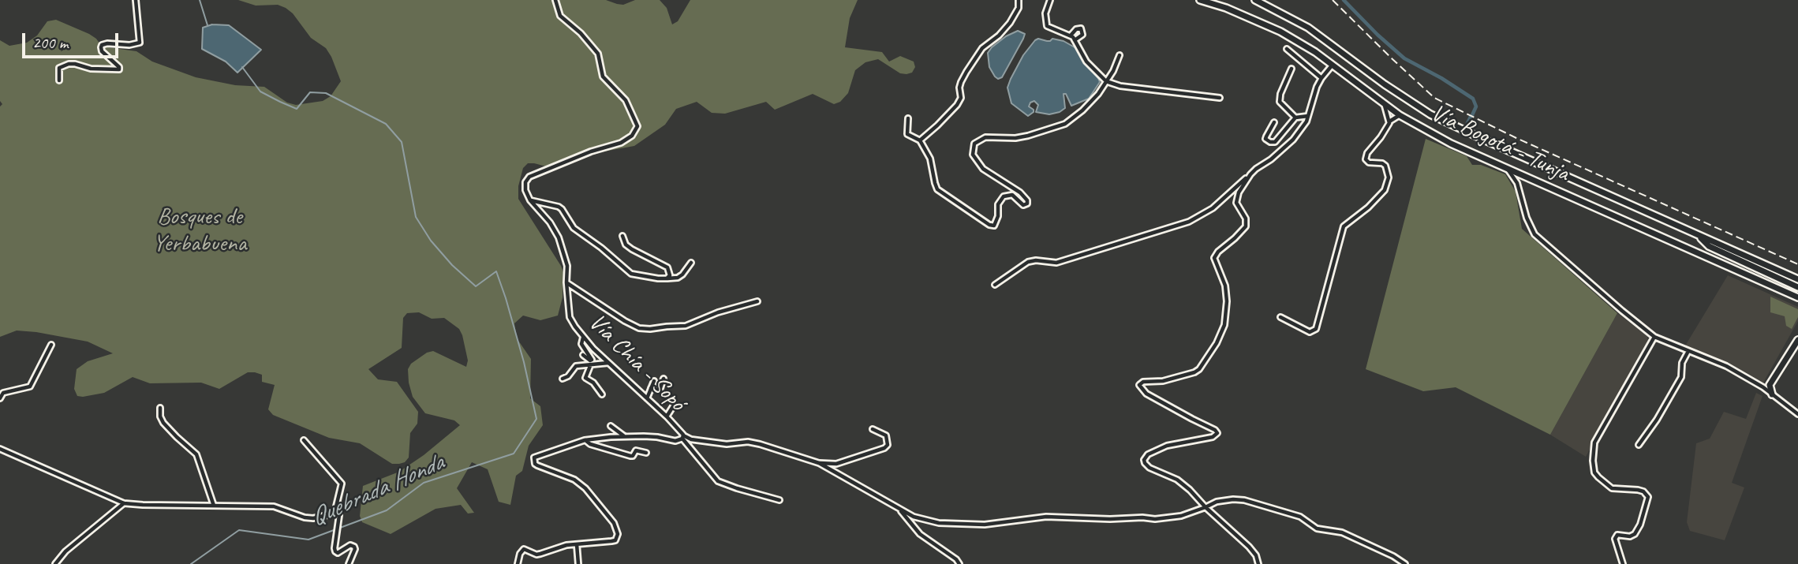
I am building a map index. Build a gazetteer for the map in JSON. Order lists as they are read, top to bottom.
{
  "streets": {
    "highway": ["Vía Bogotá - Tunja"],
    "street": ["Vía Chía - Sopó"]
  },
  "water": ["Quebrada Honda"],
  "parks": ["Bosques de Yerbabuena"],
  "scale_bar": "200 m"
}
